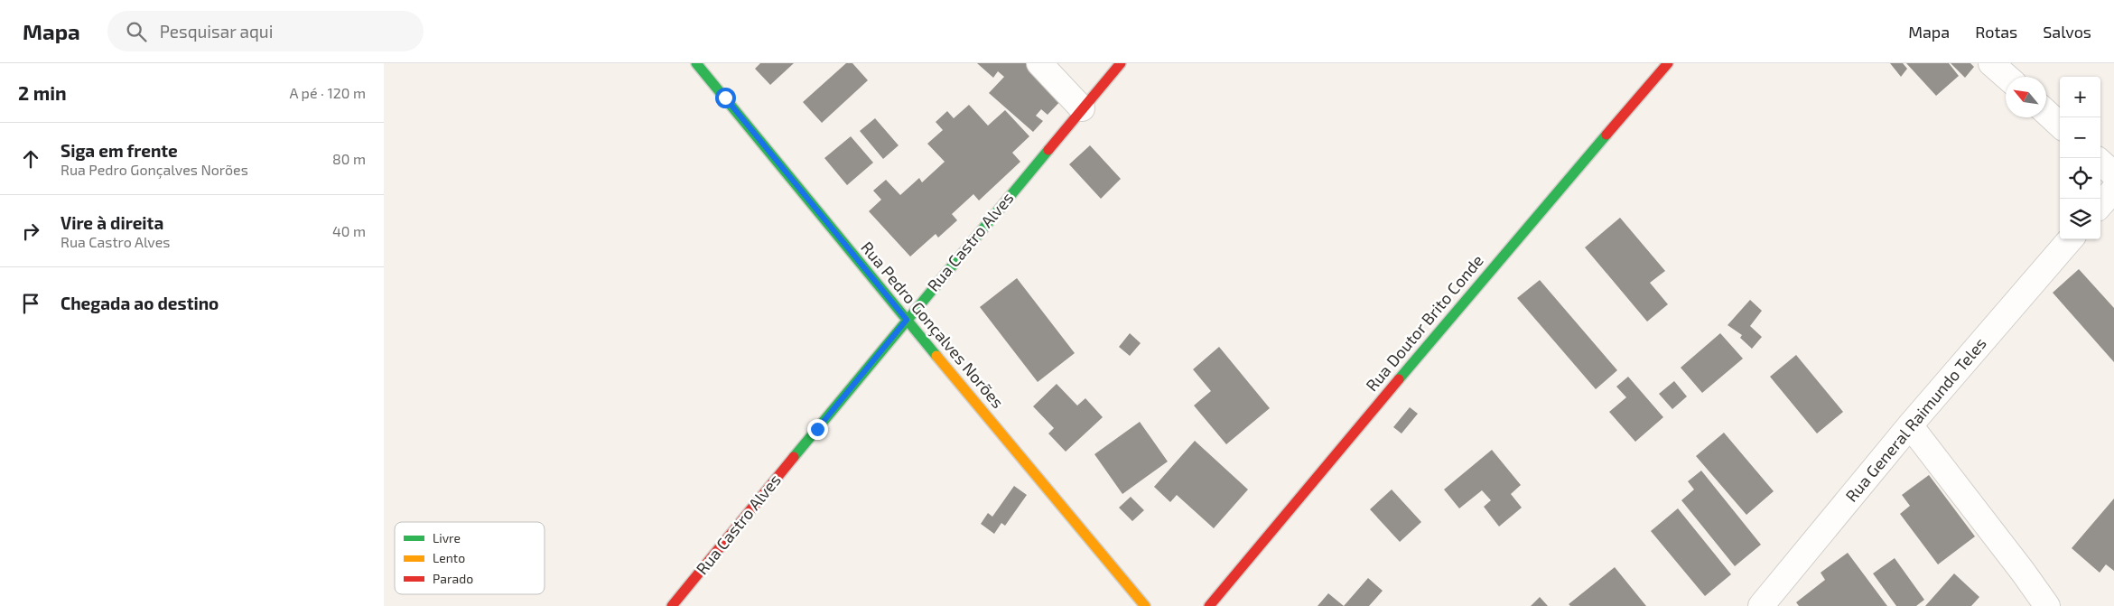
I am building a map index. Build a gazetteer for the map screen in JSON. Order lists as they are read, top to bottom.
{
  "streets": {
    "street": [
      "Rua Castro Alves",
      "Rua Doutor Brito Conde",
      "Rua Pedro Gonçalves Norões",
      "Rua General Raimundo Teles"
    ]
  },
  "crossings": [
    ["Rua Castro Alves", "Rua Pedro Gonçalves Norões"]
  ],
  "legend": ["Livre", "Lento", "Parado"],
  "north": "top left",
  "page": {
    "header": "Mapa",
    "search": "Pesquisar aqui",
    "nav": ["Mapa", "Rotas", "Salvos"],
    "heading": ["2 min", "A pé · 120 m"],
    "map_buttons": ["+", "−"],
    "list": [
      ["Siga em frente", "Rua Pedro Gonçalves Norões", "80 m"],
      ["Vire à direita", "Rua Castro Alves", "40 m"],
      "Chegada ao destino"
    ]
  }
}
